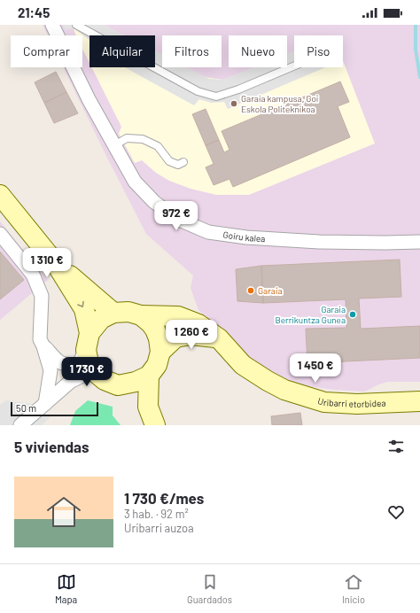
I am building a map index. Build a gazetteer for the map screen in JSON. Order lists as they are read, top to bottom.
{
  "streets": {
    "main road": ["Uribarri etorbidea"],
    "street": ["Goiru kalea"]
  },
  "places": ["Garaia kampusa, Goi Eskola Politeknikoa", "Garaia", "Garaia Berrikuntza Gunea"],
  "scale_bar": "50 m",
  "page": {
    "status": "21:45",
    "chip": [
      "Comprar",
      "Alquilar",
      "Filtros",
      "Nuevo",
      "Piso"
    ],
    "price": [
      "972 €",
      "1 310 €",
      "1 260 €",
      "1 450 €",
      "1 730 €"
    ],
    "scale": "50 m",
    "heading": "5 viviendas",
    "list": [
      {
        "name": "1 730 €/mes",
        "note": "3 hab. · 92 m² · Uribarri auzoa"
      }
    ],
    "tabs": ["Mapa", "Guardados", "Inicio"]
  }
}
